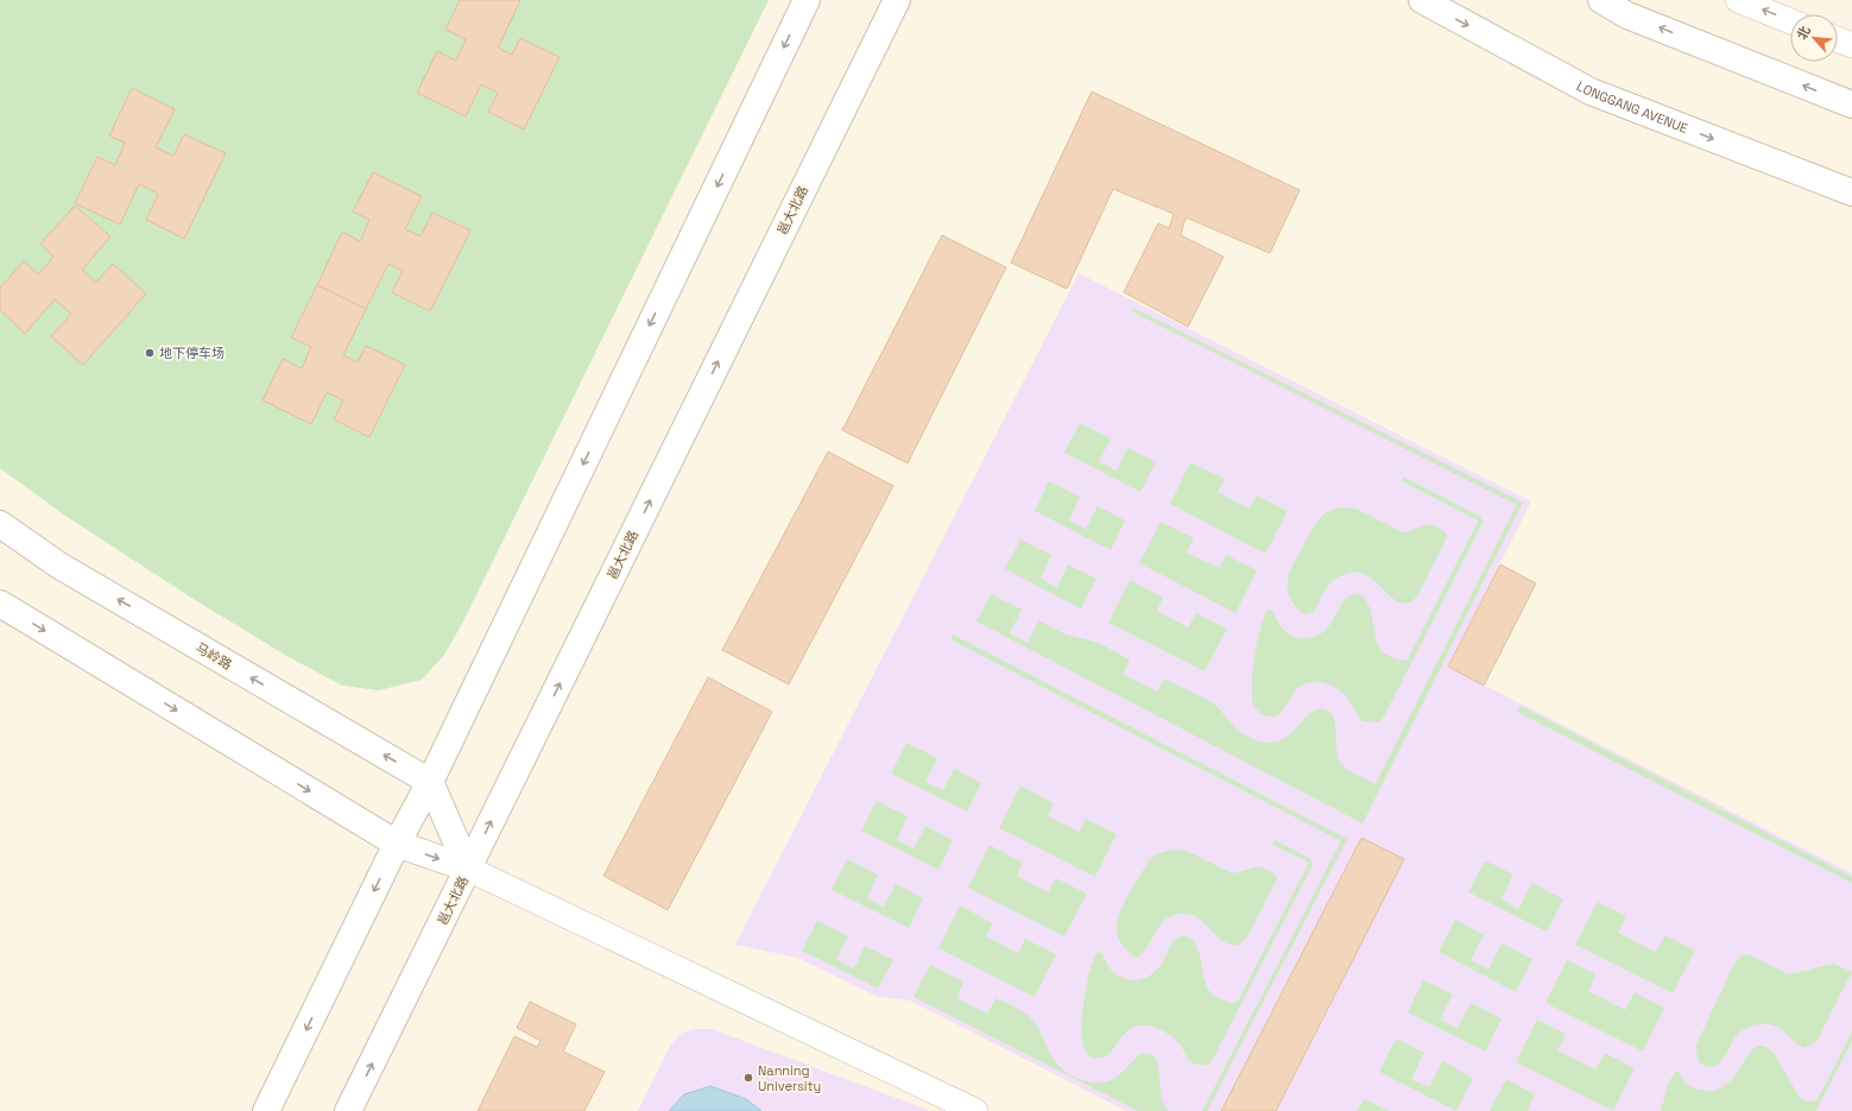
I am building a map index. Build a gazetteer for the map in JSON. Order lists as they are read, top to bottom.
{
  "streets": {
    "street": ["LONGGANG AVENUE", "邕大北路", "马岭路"]
  },
  "places": ["地下停车场", "Nanning University"],
  "north": "top left"
}
